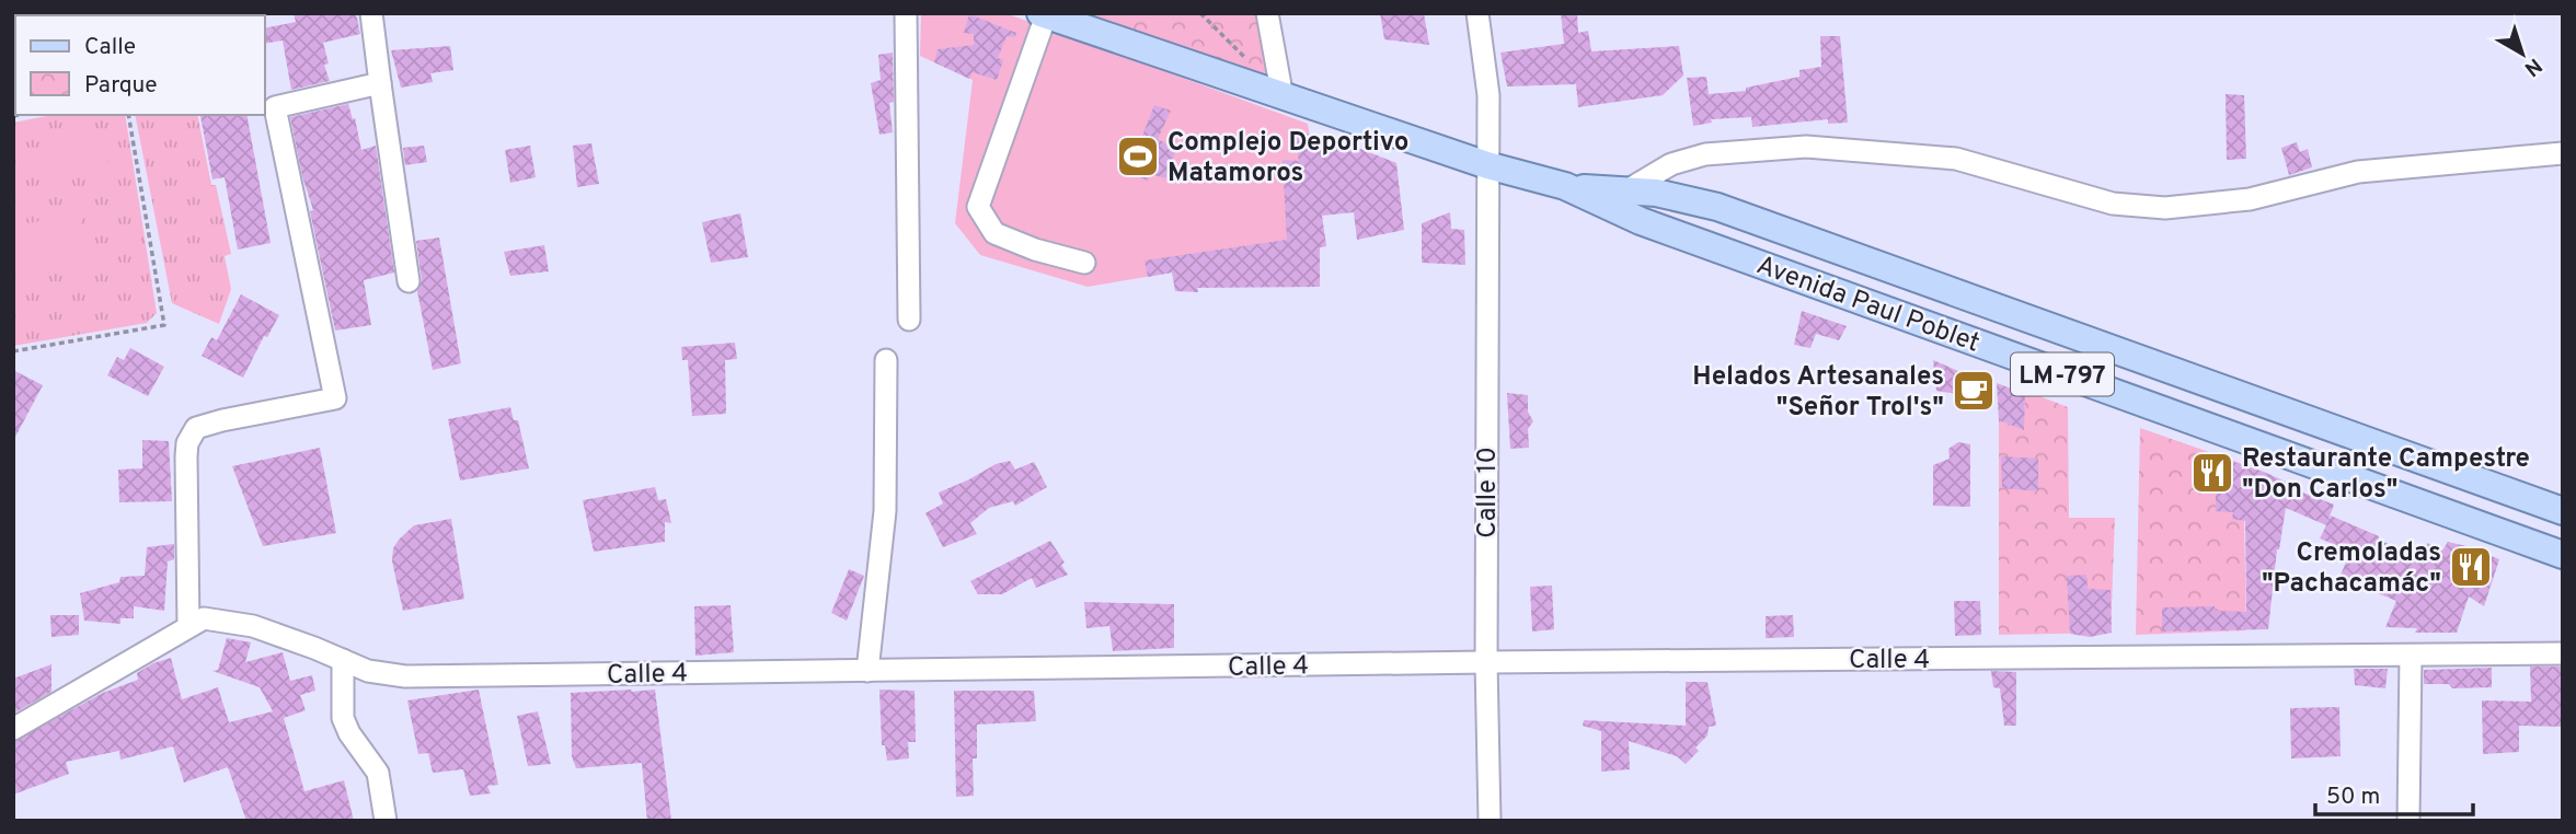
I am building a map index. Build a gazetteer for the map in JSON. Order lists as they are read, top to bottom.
{
  "streets": {
    "main road": ["Avenida Paul Poblet", "LM-797"],
    "street": ["Calle 10", "Calle 4"]
  },
  "crossings": [
    ["Avenida Paul Poblet", "Calle 10"],
    ["Calle 10", "Calle 4"]
  ],
  "places": {
    "sports": ["Complejo Deportivo Matamoros"],
    "cafe": ["Helados Artesanales \"Señor Trol's\""],
    "restaurant": ["Restaurante Campestre \"Don Carlos\"", "Cremoladas \"Pachacamác\""]
  },
  "legend": ["Calle", "Parque"],
  "scale_bar": "50 m",
  "north": "bottom right"
}
